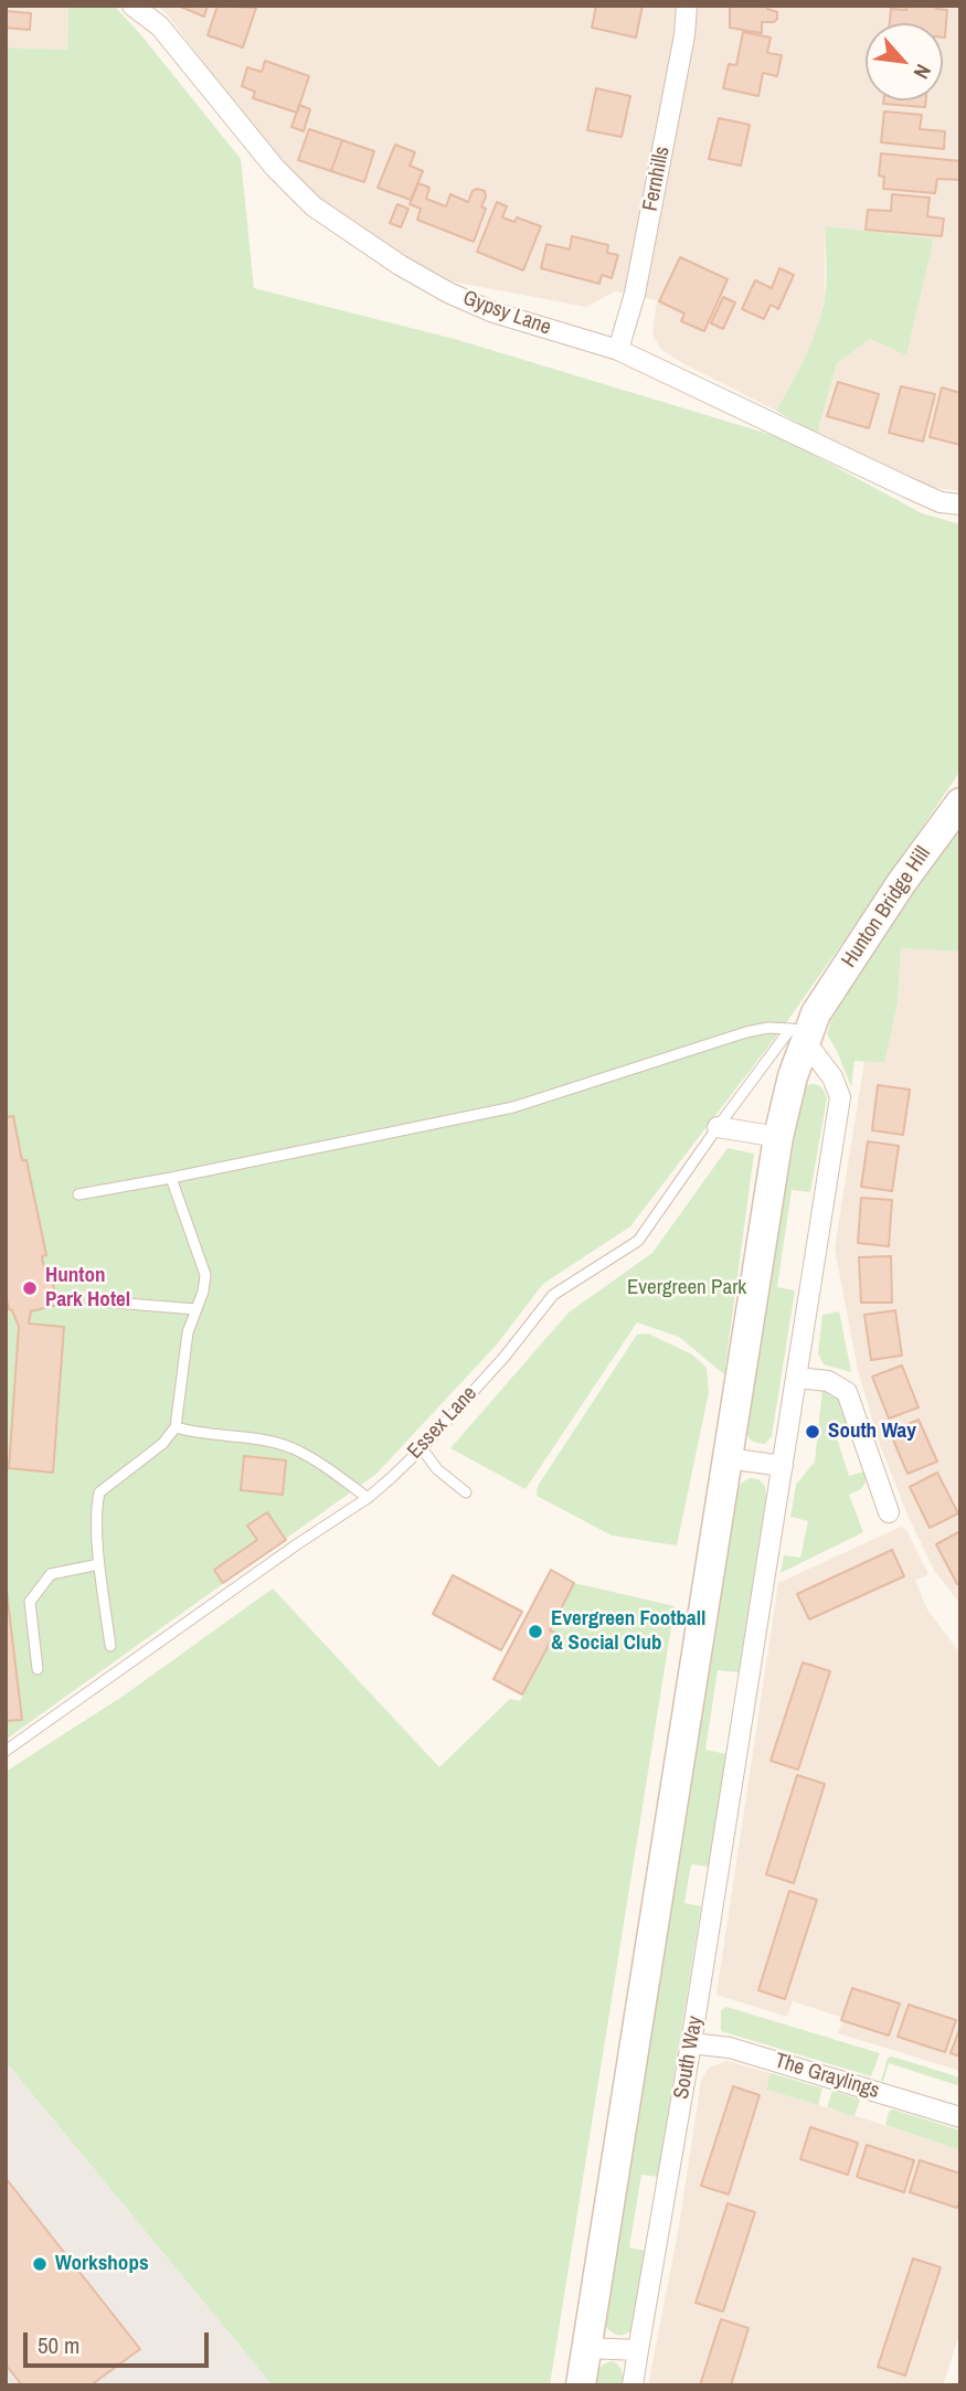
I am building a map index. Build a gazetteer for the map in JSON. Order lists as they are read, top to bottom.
{
  "streets": {
    "street": [
      "Fernhills",
      "Gypsy Lane",
      "Hunton Bridge Hill",
      "South Way",
      "The Graylings"
    ],
    "lane": ["Essex Lane"]
  },
  "crossings": [
    ["Fernhills", "Gypsy Lane"],
    ["Hunton Bridge Hill", "Essex Lane"],
    ["Hunton Bridge Hill", "South Way"],
    ["Essex Lane", "South Way"],
    ["South Way", "The Graylings"]
  ],
  "parks": ["Evergreen Park"],
  "places": [
    "Hunton Park Hotel",
    "South Way",
    "Evergreen Football & Social Club",
    "Workshops"
  ],
  "scale_bar": "50 m",
  "north": "bottom right"
}
